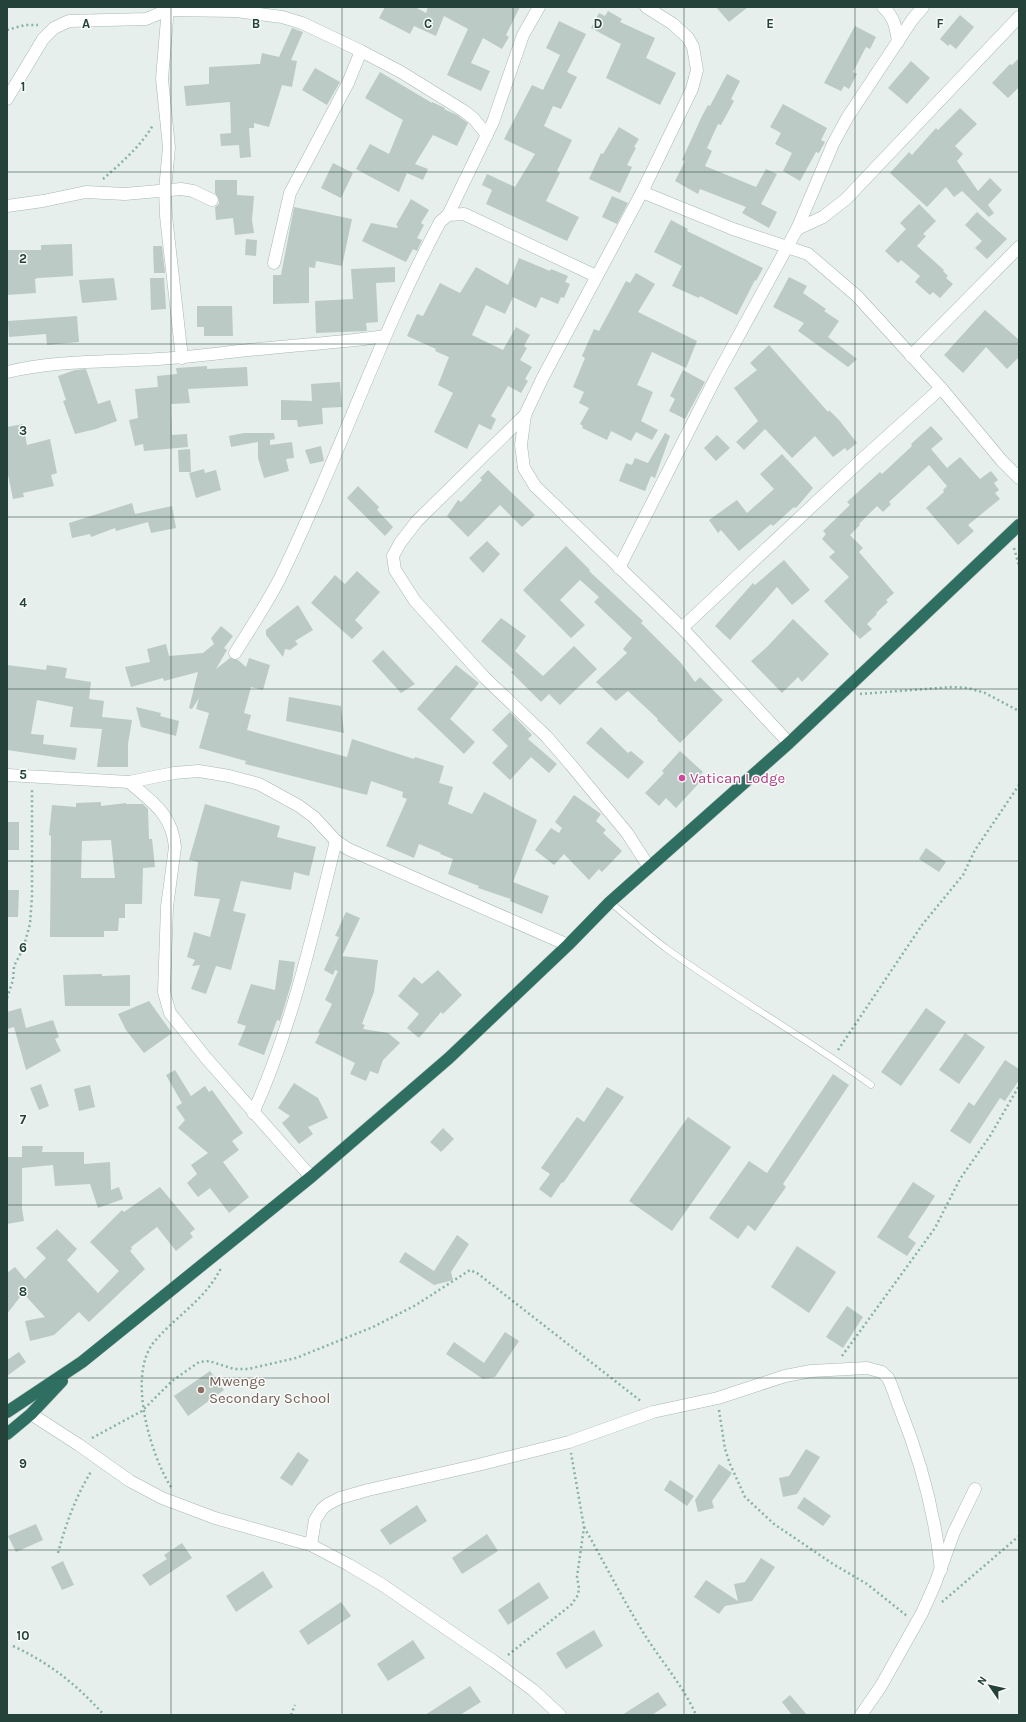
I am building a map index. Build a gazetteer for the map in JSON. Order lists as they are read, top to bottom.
{
  "places": ["Vatican Lodge", "Mwenge Secondary School"],
  "north": "top left",
  "grid": {
    "columns": [
      "A",
      "B",
      "C",
      "D",
      "E",
      "F"
    ],
    "rows": [
      "1",
      "2",
      "3",
      "4",
      "5",
      "6",
      "7",
      "8",
      "9",
      "10"
    ]
  }
}
